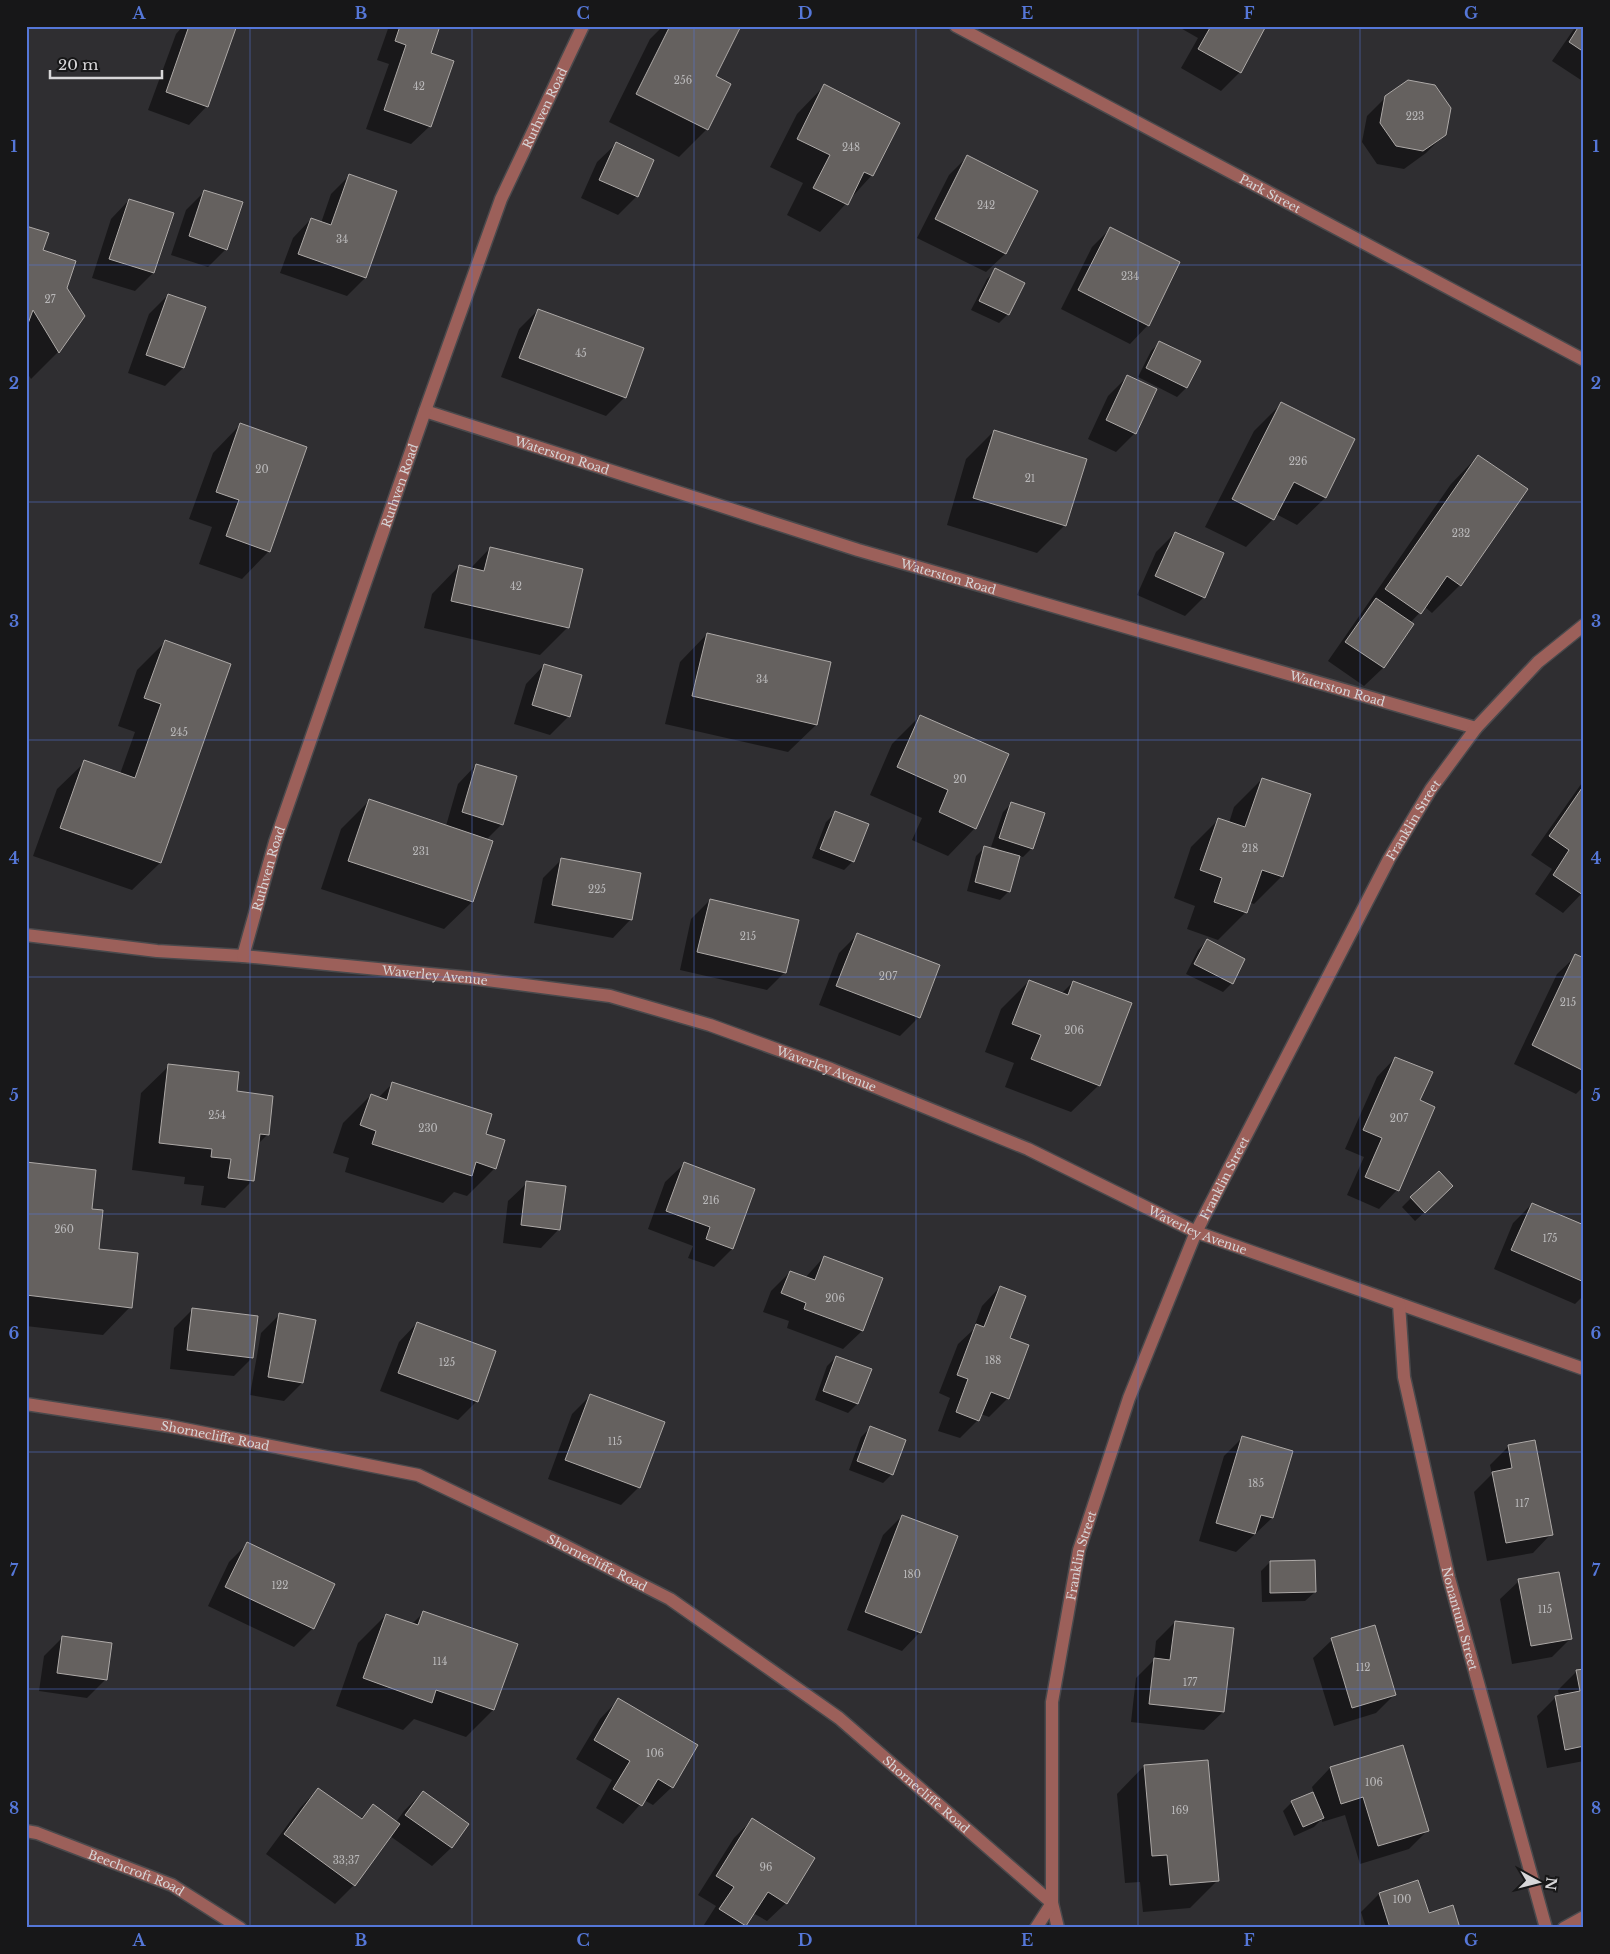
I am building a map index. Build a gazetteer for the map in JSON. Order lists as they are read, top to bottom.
{
  "streets": {
    "street": [
      "Ruthven Road",
      "Park Street",
      "Waterston Road",
      "Franklin Street",
      "Waverley Avenue",
      "Shornecliffe Road",
      "Nonantum Street",
      "Beechcroft Road"
    ]
  },
  "crossings": [
    ["Ruthven Road", "Waterston Road"],
    ["Ruthven Road", "Waverley Avenue"],
    ["Waterston Road", "Franklin Street"],
    ["Franklin Street", "Waverley Avenue"],
    ["Franklin Street", "Shornecliffe Road"],
    ["Waverley Avenue", "Nonantum Street"]
  ],
  "house_numbers": [
    "256",
    "42",
    "223",
    "248",
    "242",
    "34",
    "234",
    "27",
    "45",
    "226",
    "20",
    "21",
    "232",
    "42",
    "34",
    "245",
    "20",
    "218",
    "231",
    "225",
    "215",
    "207",
    "215",
    "206",
    "254",
    "207",
    "230",
    "216",
    "260",
    "175",
    "206",
    "188",
    "125",
    "115",
    "185",
    "117",
    "180",
    "122",
    "115",
    "114",
    "112",
    "177",
    "106",
    "106",
    "169",
    "33;37",
    "96",
    "100"
  ],
  "scale_bar": "20 m",
  "north": "right",
  "grid": {
    "columns": [
      "A",
      "B",
      "C",
      "D",
      "E",
      "F",
      "G"
    ],
    "rows": [
      "1",
      "2",
      "3",
      "4",
      "5",
      "6",
      "7",
      "8"
    ]
  }
}
